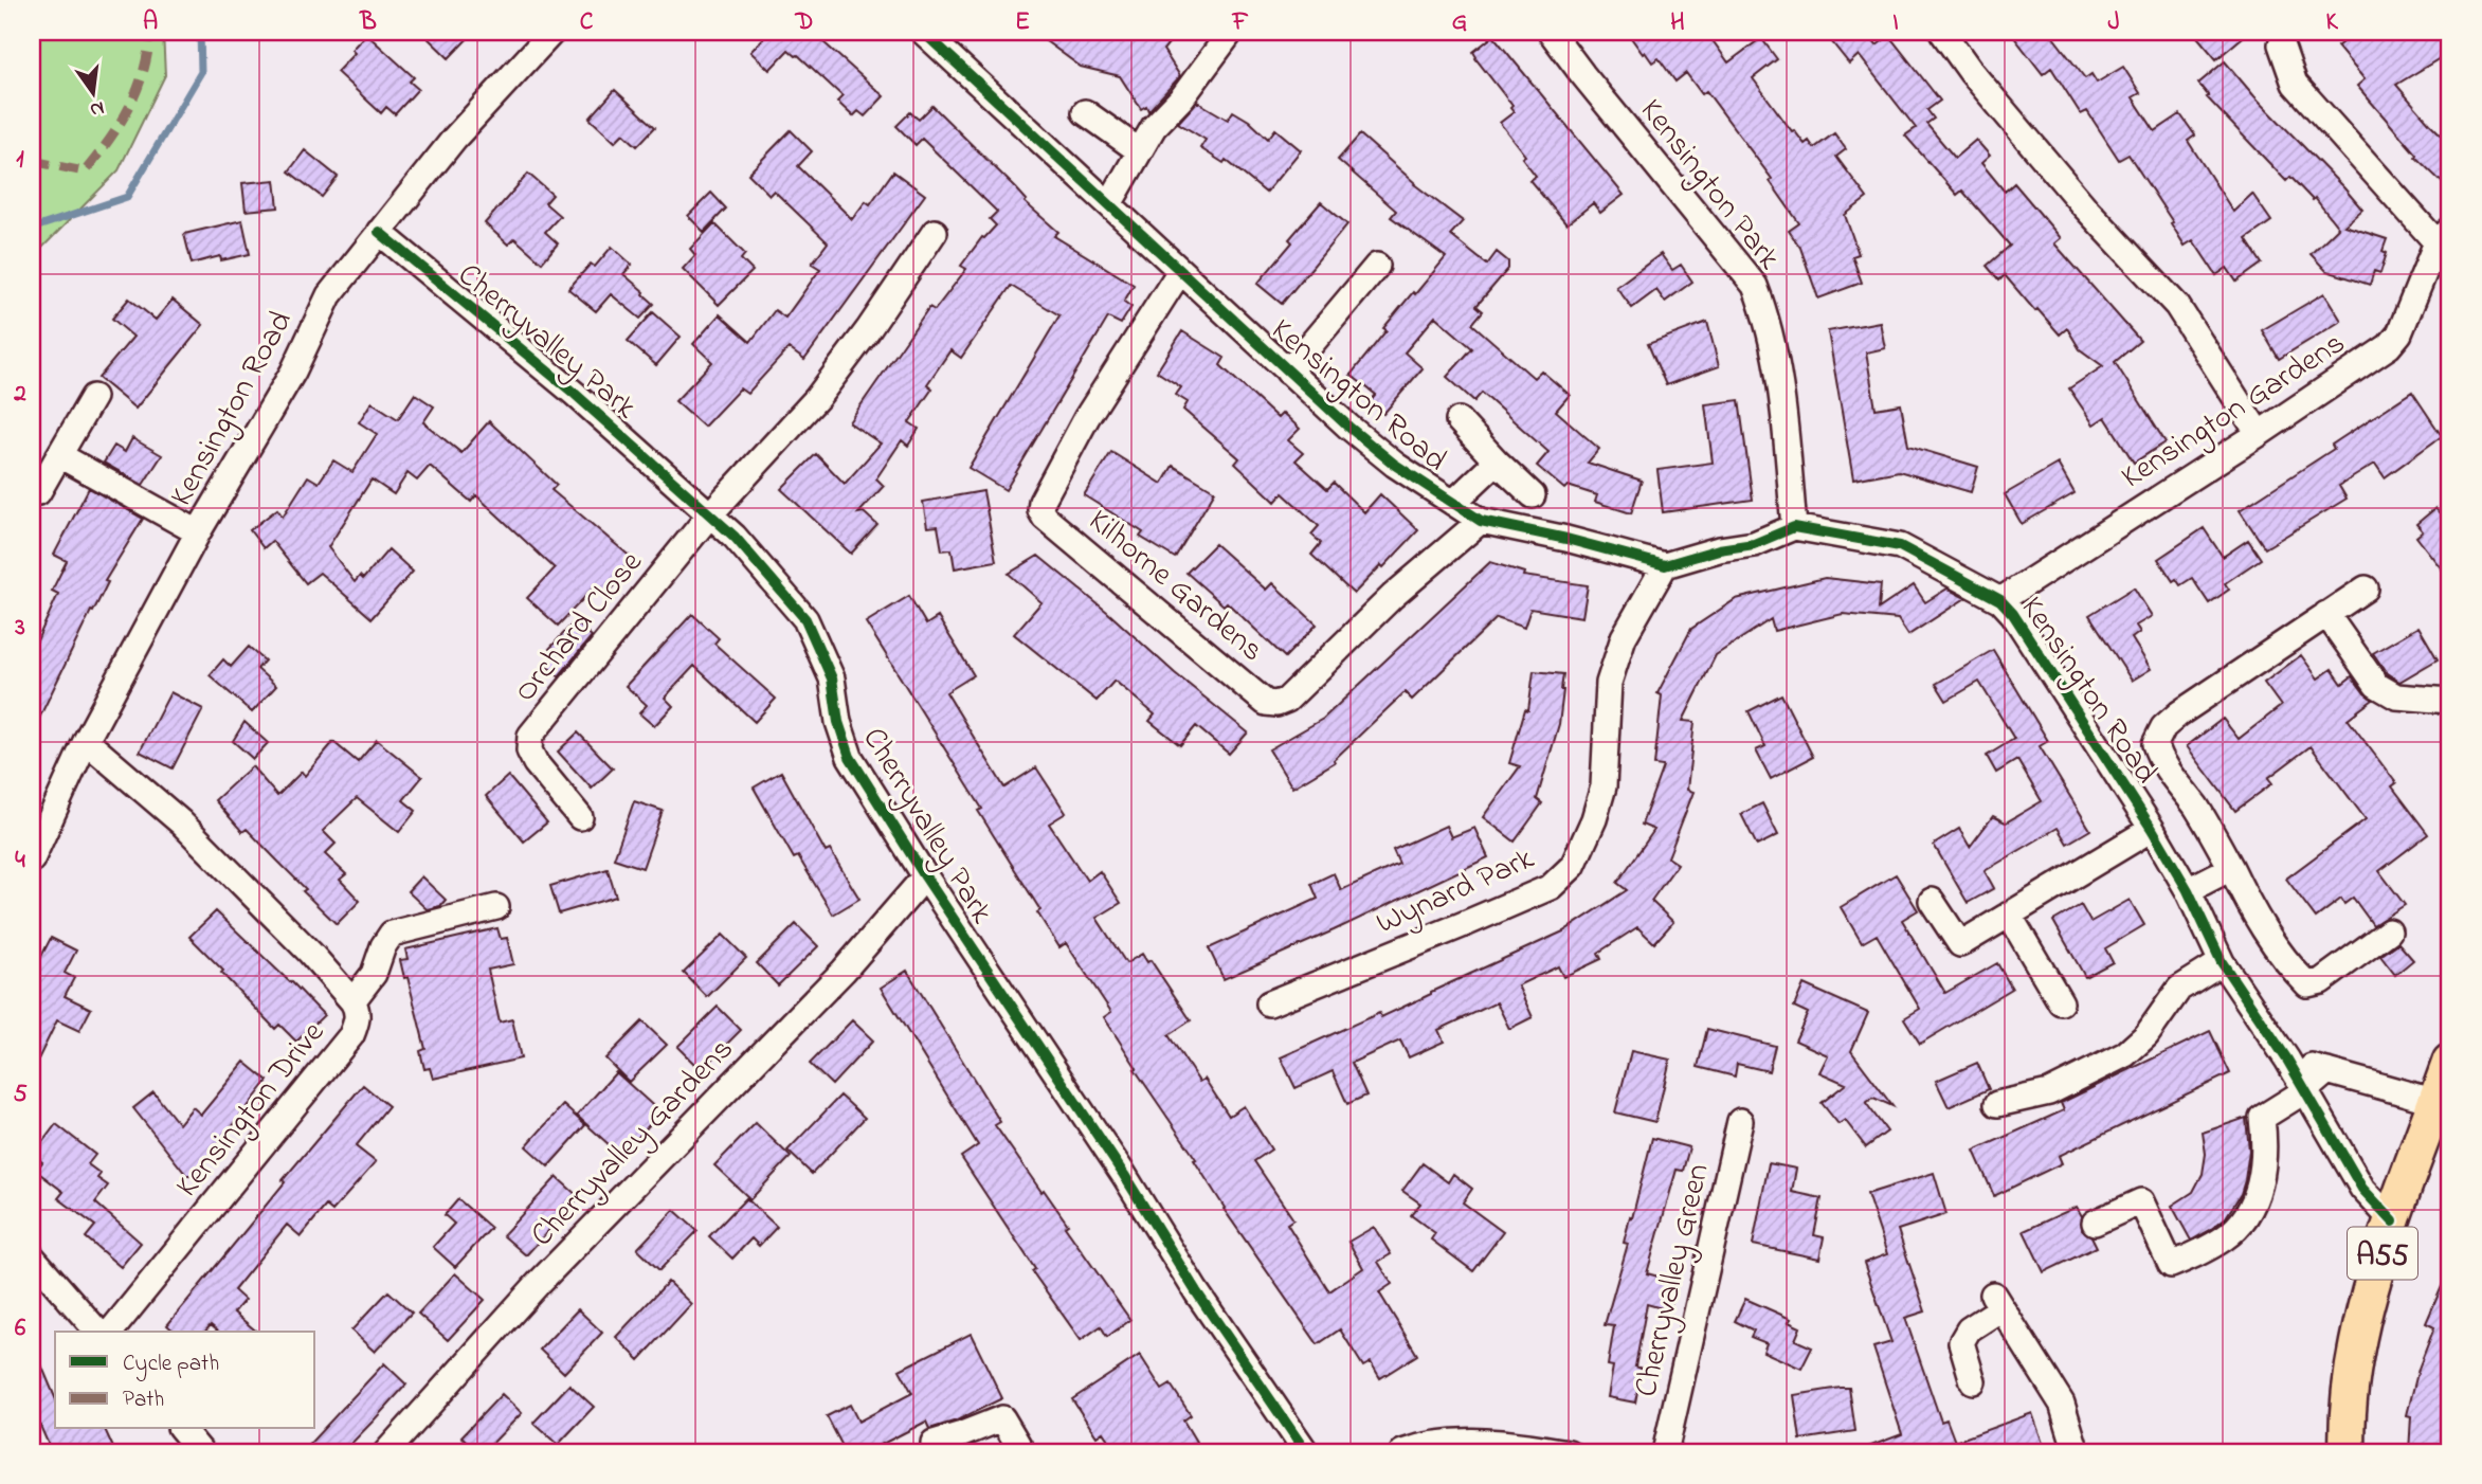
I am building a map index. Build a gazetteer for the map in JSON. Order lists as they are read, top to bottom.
{
  "streets": {
    "highway": ["A55"],
    "street": [
      "Kensington Park",
      "Cherryvalley Park",
      "Kensington Road",
      "Kensington Gardens",
      "Kilhorne Gardens",
      "Orchard Close",
      "Wynard Park",
      "Kensington Drive",
      "Cherryvalley Gardens",
      "Cherryvalley Green"
    ]
  },
  "crossings": [
    ["Kensington Park", "Kensington Road"],
    ["Cherryvalley Park", "Kensington Road"],
    ["Cherryvalley Park", "Orchard Close"],
    ["Cherryvalley Park", "Cherryvalley Gardens"],
    ["Kensington Road", "Kensington Gardens"],
    ["Kensington Road", "Kilhorne Gardens"],
    ["Kensington Road", "Wynard Park"],
    ["Kensington Road", "Kensington Drive"],
    ["Kensington Road", "A55"]
  ],
  "legend": ["Cycle path", "Path"],
  "north": "bottom",
  "grid": {
    "columns": [
      "A",
      "B",
      "C",
      "D",
      "E",
      "F",
      "G",
      "H",
      "I",
      "J",
      "K"
    ],
    "rows": [
      "1",
      "2",
      "3",
      "4",
      "5",
      "6"
    ]
  }
}
